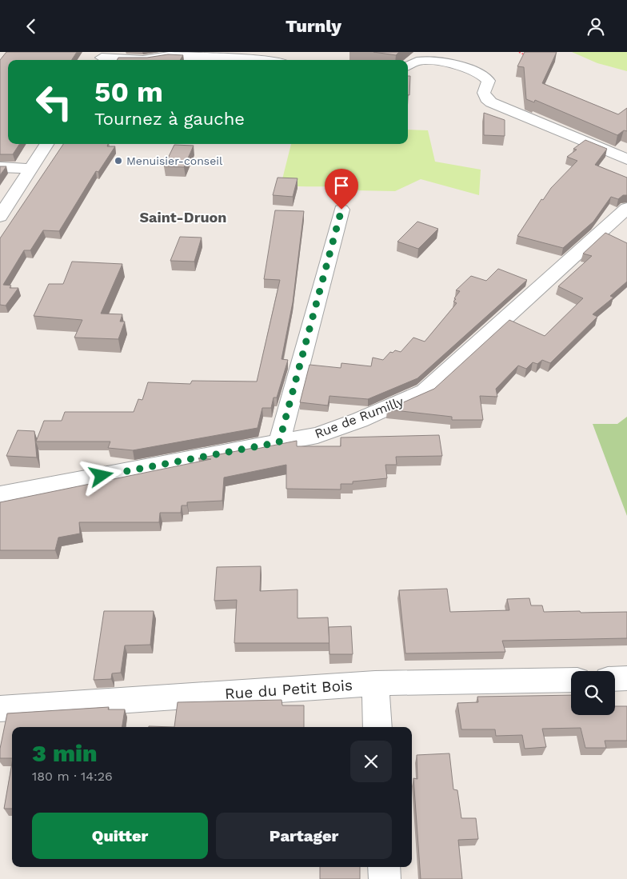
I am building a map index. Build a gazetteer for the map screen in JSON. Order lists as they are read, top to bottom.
{
  "streets": {
    "street": ["Rue de Rumilly", "Rue du Petit Bois"]
  },
  "districts": ["Saint-Druon"],
  "places": ["Menuisier-conseil"],
  "page": {
    "header": "Turnly",
    "turn": ["50 m", "Tournez à gauche"],
    "heading": ["3 min", "180 m · 14:26"],
    "buttons": ["Quitter", "Partager"]
  }
}
